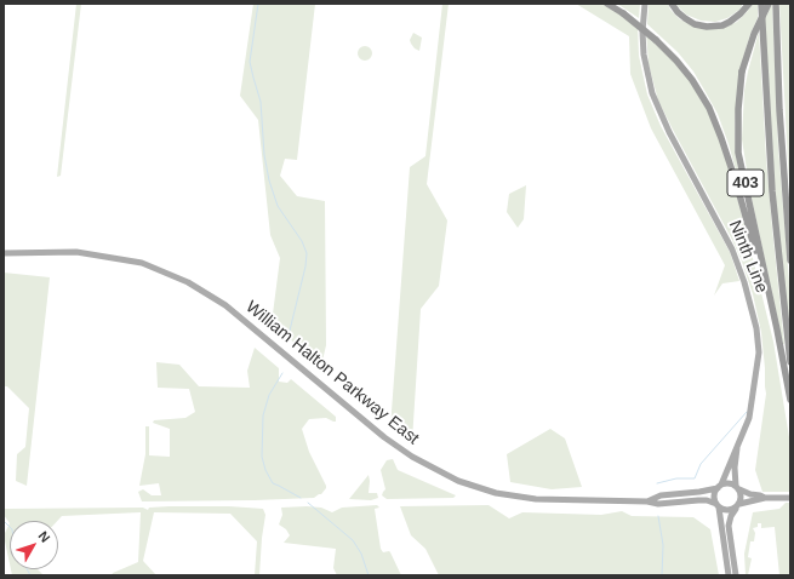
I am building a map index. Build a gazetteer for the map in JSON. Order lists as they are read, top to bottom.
{
  "streets": {
    "highway": ["403"],
    "main road": ["Ninth Line", "William Halton Parkway East"]
  },
  "crossings": [
    ["Ninth Line", "William Halton Parkway East"]
  ],
  "north": "top right"
}
